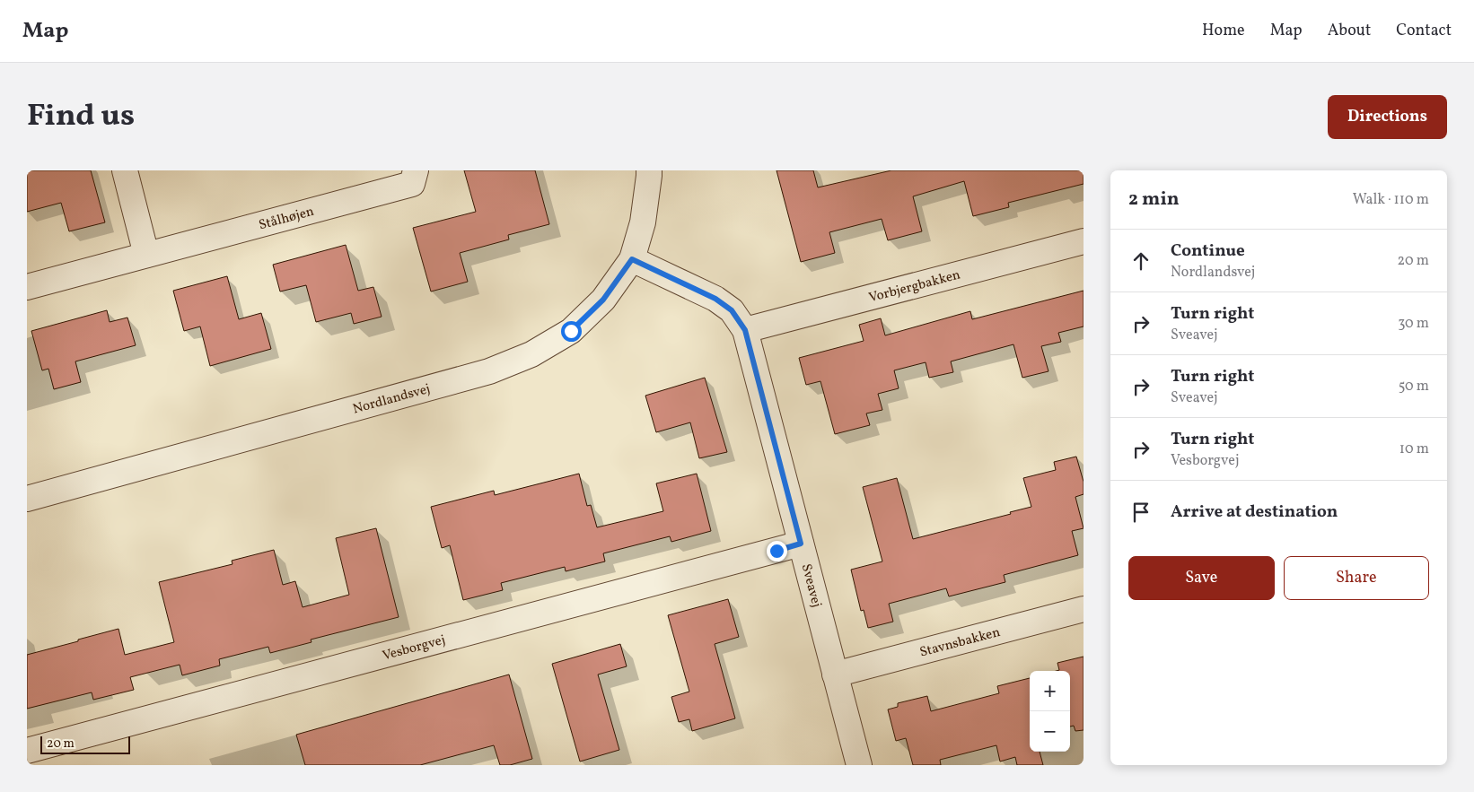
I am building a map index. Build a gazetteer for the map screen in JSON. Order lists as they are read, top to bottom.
{
  "streets": {
    "street": [
      "Stålhøjen",
      "Vorbjergbakken",
      "Nordlandsvej",
      "Sveavej",
      "Stavnsbakken",
      "Vesborgvej"
    ]
  },
  "crossings": [
    ["Vorbjergbakken", "Sveavej"],
    ["Nordlandsvej", "Sveavej"],
    ["Sveavej", "Stavnsbakken"],
    ["Sveavej", "Vesborgvej"]
  ],
  "scale_bar": "20 m",
  "page": {
    "header": "Map",
    "nav": [
      "Home",
      "Map",
      "About",
      "Contact"
    ],
    "title": "Find us",
    "buttons": [
      "Directions",
      ["Save", "Share"]
    ],
    "heading": ["2 min", "Walk · 110 m"],
    "list": [
      ["Continue", "Nordlandsvej", "20 m"],
      ["Turn right", "Sveavej", "30 m"],
      ["Turn right", "Sveavej", "50 m"],
      ["Turn right", "Vesborgvej", "10 m"],
      "Arrive at destination"
    ],
    "map_buttons": ["+", "−"],
    "scale": "20 m"
  }
}
